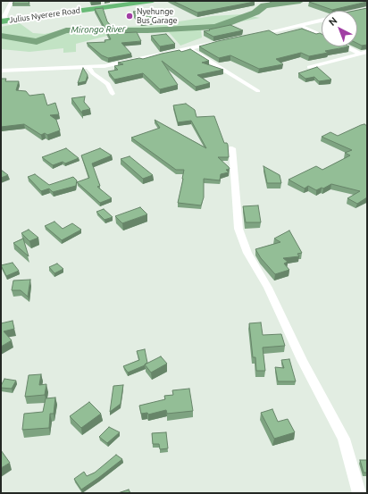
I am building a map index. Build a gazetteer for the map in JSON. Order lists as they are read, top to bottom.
{
  "streets": {
    "highway": ["Julius Nyerere Road"]
  },
  "water": ["Mirongo River"],
  "places": ["Nyehunge Bus Garage"],
  "north": "top left"
}
